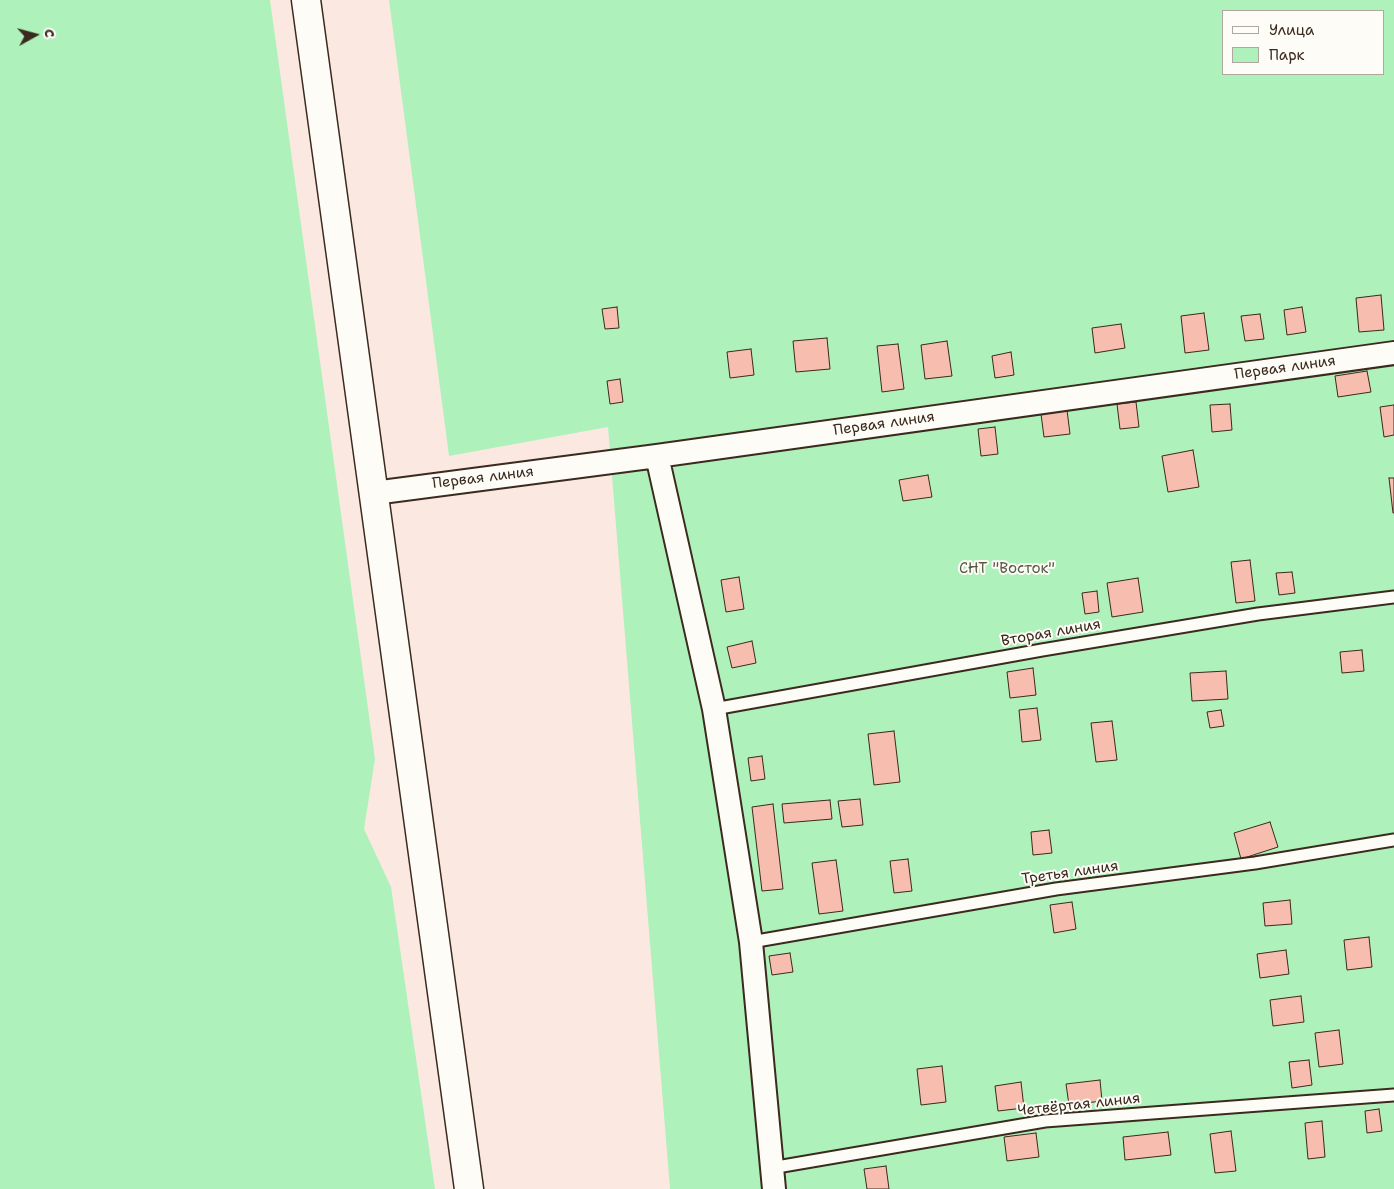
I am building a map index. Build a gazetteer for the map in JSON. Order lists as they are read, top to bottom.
{
  "streets": {
    "street": ["Первая линия"],
    "lane": ["Вторая линия", "Третья линия", "Четвёртая линия"]
  },
  "parks": ["СНТ \"Восток\""],
  "legend": ["Улица", "Парк"],
  "north": "right"
}
